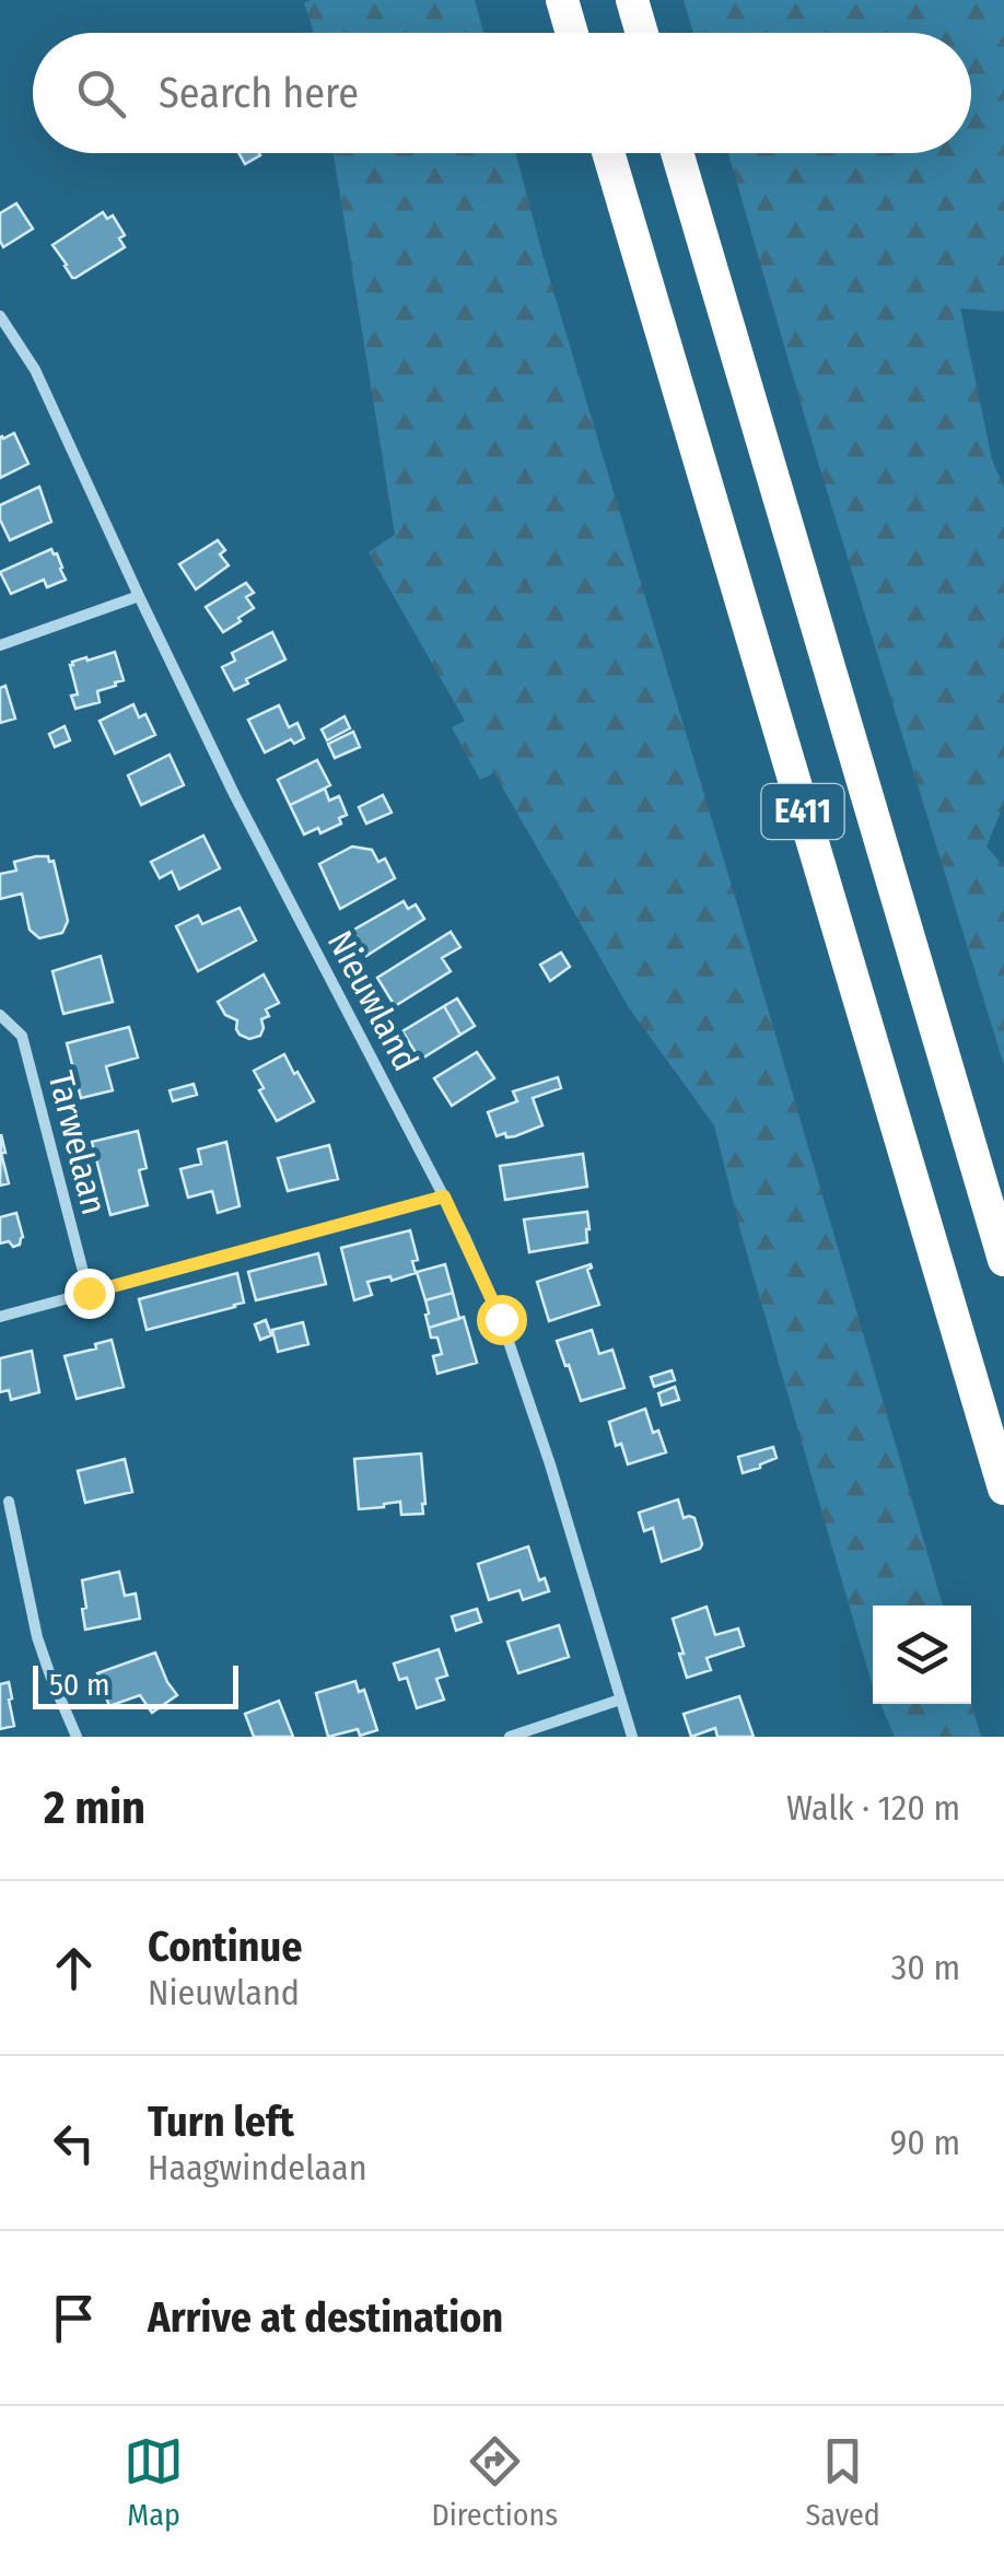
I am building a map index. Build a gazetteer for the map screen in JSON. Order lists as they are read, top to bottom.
{
  "streets": {
    "highway": ["E411"],
    "street": ["Nieuwland", "Tarwelaan"]
  },
  "scale_bar": "50 m",
  "page": {
    "search": "Search here",
    "scale": "50 m",
    "heading": ["2 min", "Walk · 120 m"],
    "list": [
      ["Continue", "Nieuwland", "30 m"],
      ["Turn left", "Haagwindelaan", "90 m"],
      "Arrive at destination"
    ],
    "nav": ["Map", "Directions", "Saved"]
  }
}
